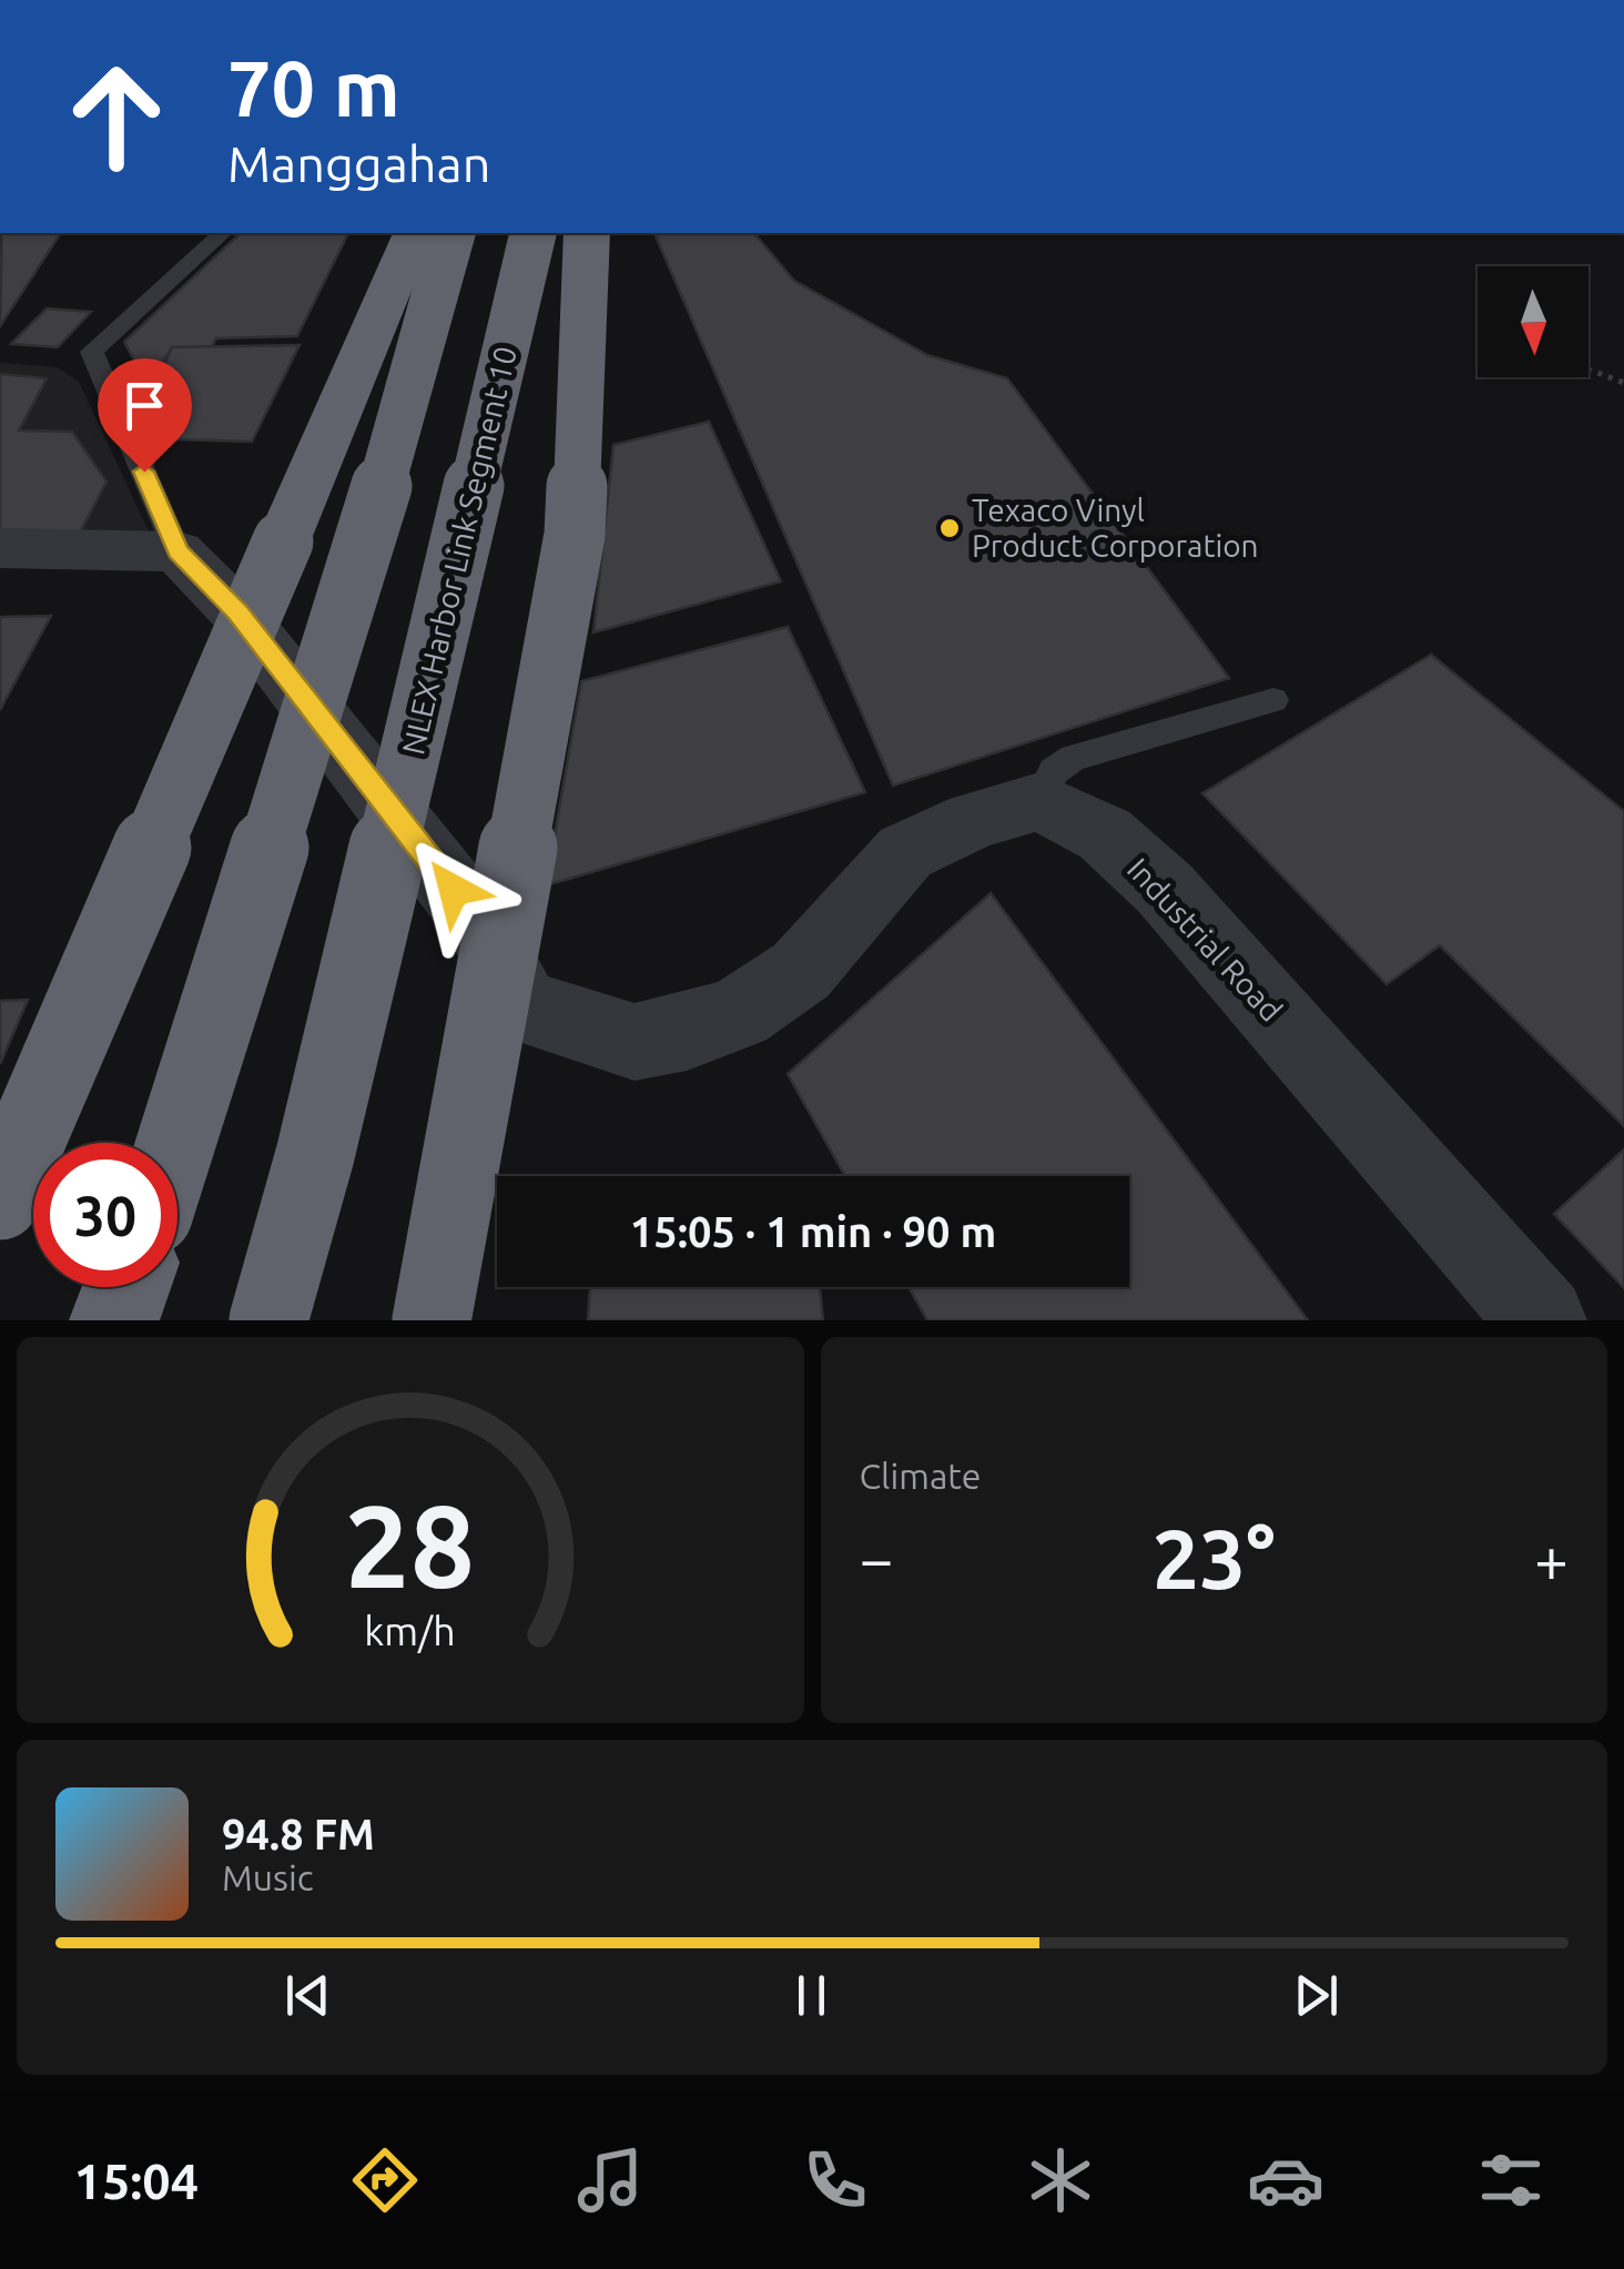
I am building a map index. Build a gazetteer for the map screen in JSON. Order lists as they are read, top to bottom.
{
  "streets": {
    "highway": ["NLEX Harbor Link Segment 10"],
    "street": ["Industrial Road"]
  },
  "places": ["Texaco Vinyl Product Corporation"],
  "north": "bottom",
  "page": {
    "turn": ["70 m", "Manggahan"],
    "limit": "30",
    "trip": "15:05 · 1 min · 90 m",
    "tile": "Climate",
    "heat": ["−", "23°", "+"],
    "song": ["94.8 FM", "Music"],
    "tabs": "15:04",
    "gauge": ["28", "km/h"]
  }
}
